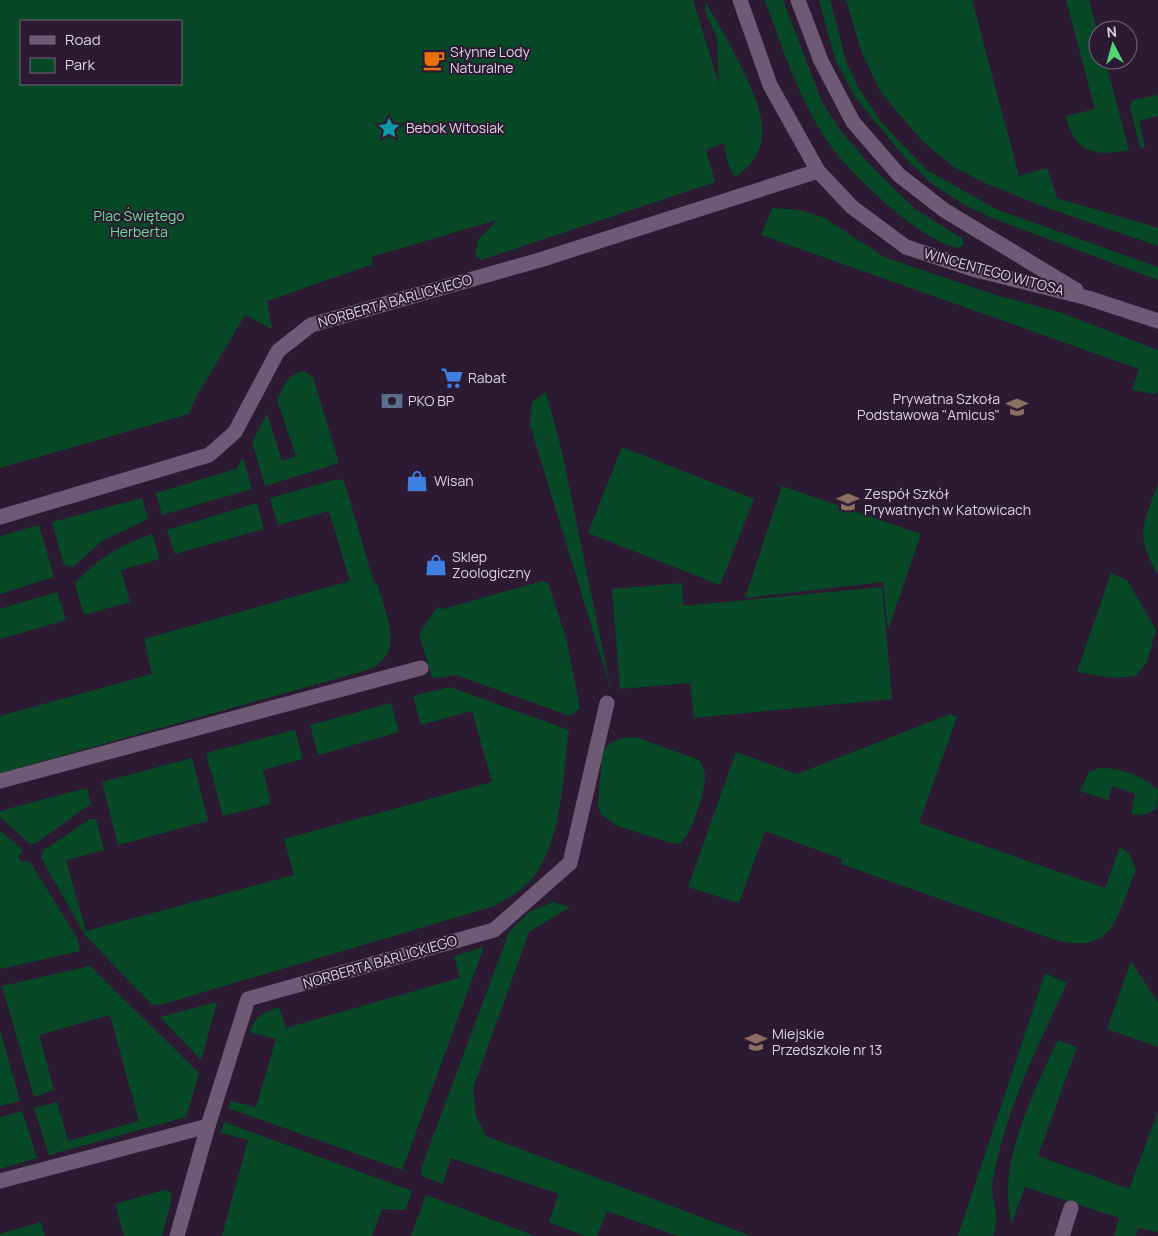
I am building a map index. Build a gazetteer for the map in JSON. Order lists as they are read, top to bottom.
{
  "streets": {
    "street": ["WINCENTEGO WITOSA", "NORBERTA BARLICKIEGO"]
  },
  "crossings": [
    ["WINCENTEGO WITOSA", "NORBERTA BARLICKIEGO"]
  ],
  "parks": ["Plac Świętego Herberta"],
  "places": {
    "cafe": ["Słynne Lody Naturalne"],
    "place": ["Bebok Witosiak"],
    "supermarket": ["Rabat"],
    "bank": ["PKO BP"],
    "school or university": ["Prywatna Szkoła Podstawowa \"Amicus\"", "Zespół Szkół Prywatnych w Katowicach", "Miejskie Przedszkole nr 13"],
    "shop": ["Wisan", "Sklep Zoologiczny"]
  },
  "legend": ["Road", "Park"],
  "north": "top"
}
